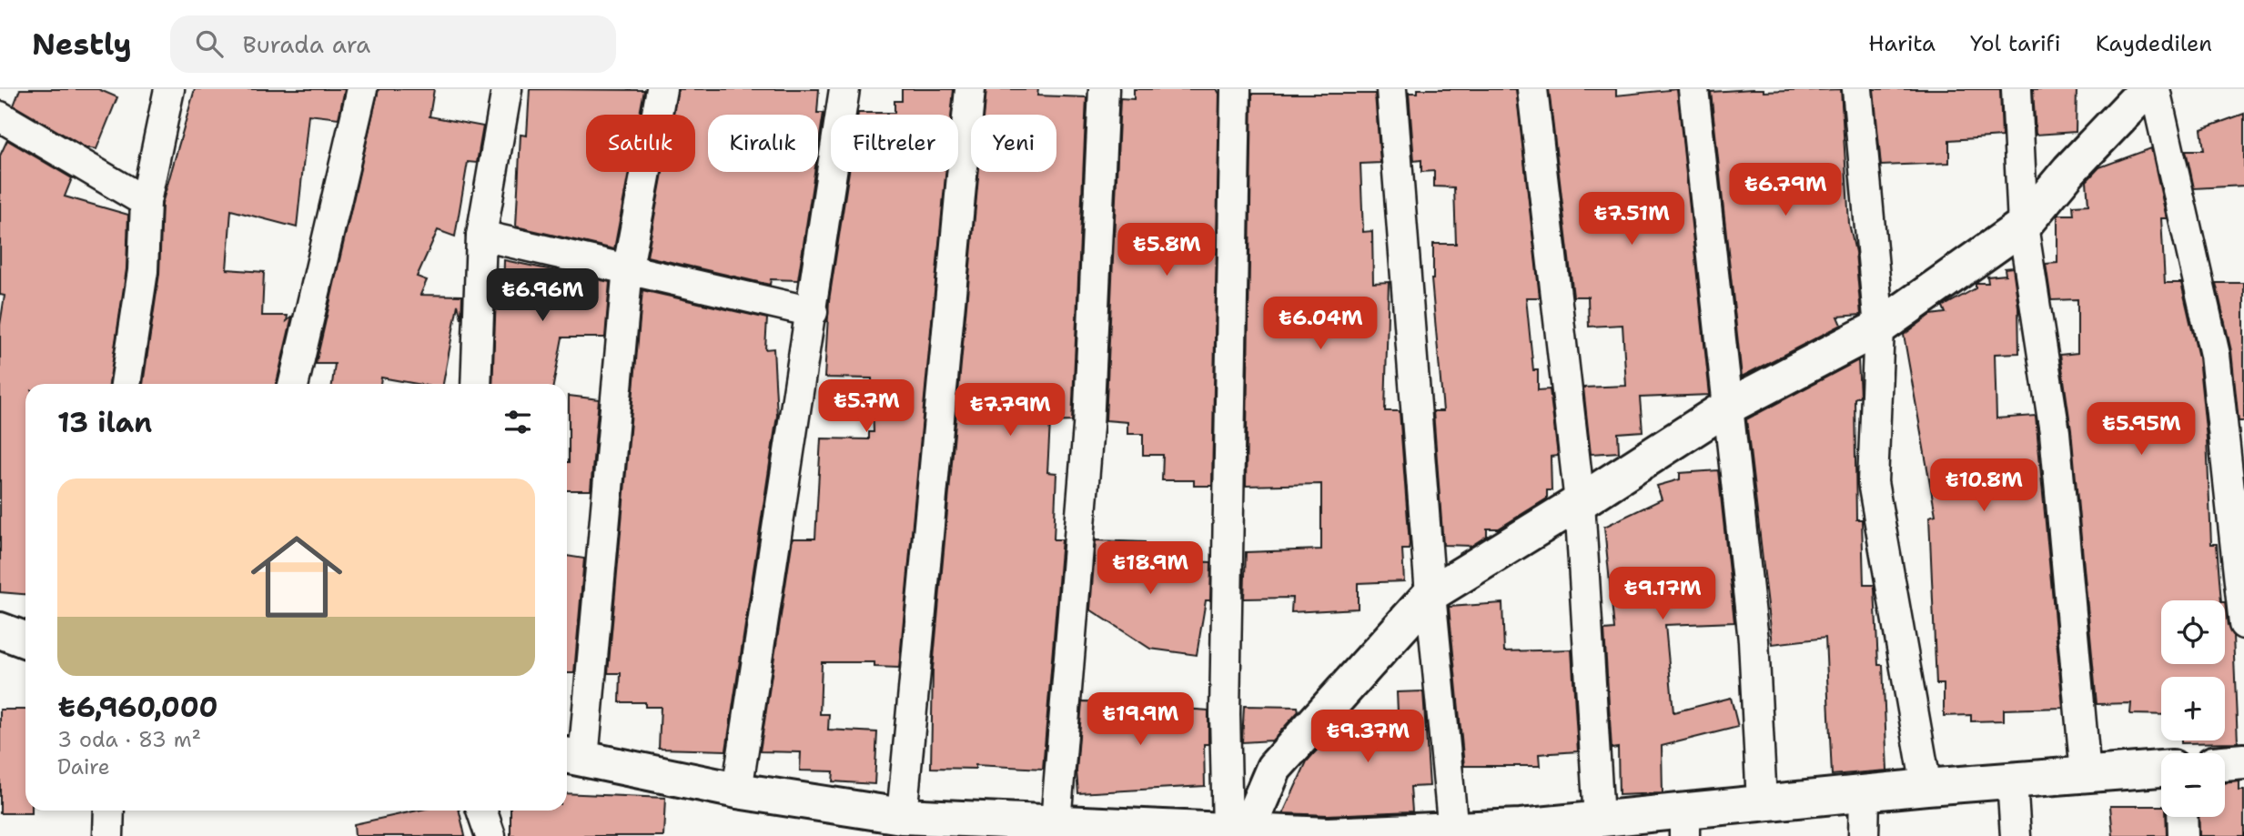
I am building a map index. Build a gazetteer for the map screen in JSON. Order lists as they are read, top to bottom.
{
  "page": {
    "header": "Nestly",
    "search": "Burada ara",
    "nav": ["Harita", "Yol tarifi", "Kaydedilen"],
    "chip": [
      "Satılık",
      "Kiralık",
      "Filtreler",
      "Yeni"
    ],
    "price": [
      "₺6.79M",
      "₺7.51M",
      "₺5.8M",
      "₺6.96M",
      "₺6.04M",
      "₺5.7M",
      "₺7.79M",
      "₺5.95M",
      "₺10.8M",
      "₺18.9M",
      "₺9.17M",
      "₺19.9M",
      "₺9.37M"
    ],
    "heading": "13 ilan",
    "list": [
      {
        "name": "₺6,960,000",
        "note": "3 oda · 83 m² · Daire"
      }
    ],
    "map_buttons": ["+", "−"]
  }
}
